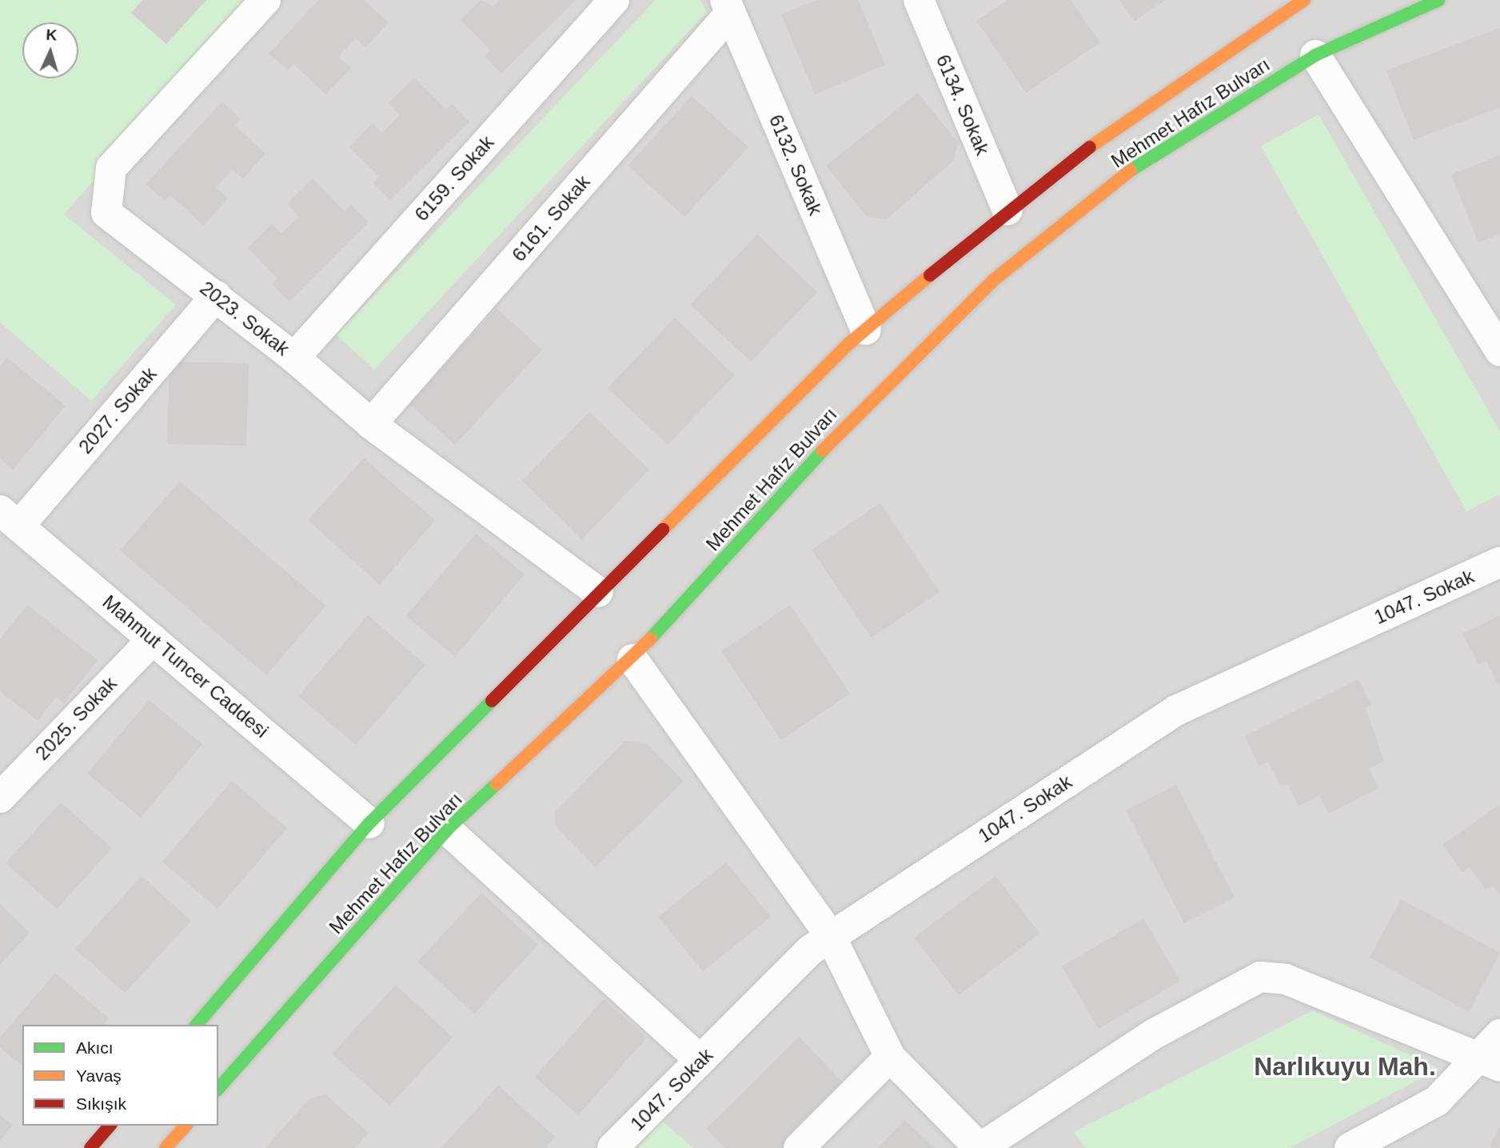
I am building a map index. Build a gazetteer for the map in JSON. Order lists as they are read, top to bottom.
{
  "streets": {
    "main road": ["Mehmet Hafız Bulvarı"],
    "street": [
      "6134. Sokak",
      "6132. Sokak",
      "6159. Sokak",
      "6161. Sokak",
      "2023. Sokak",
      "2027. Sokak",
      "1047. Sokak",
      "Mahmut Tuncer Caddesi",
      "2025. Sokak"
    ]
  },
  "crossings": [
    ["6134. Sokak", "Mehmet Hafız Bulvarı"],
    ["Mehmet Hafız Bulvarı", "6132. Sokak"],
    ["Mehmet Hafız Bulvarı", "2023. Sokak"],
    ["Mehmet Hafız Bulvarı", "Mahmut Tuncer Caddesi"],
    ["6132. Sokak", "6161. Sokak"],
    ["6159. Sokak", "2023. Sokak"],
    ["6161. Sokak", "2023. Sokak"],
    ["2023. Sokak", "2027. Sokak"],
    ["2027. Sokak", "Mahmut Tuncer Caddesi"],
    ["Mahmut Tuncer Caddesi", "2025. Sokak"]
  ],
  "districts": ["Narlıkuyu Mah."],
  "legend": ["Akıcı", "Yavaş", "Sıkışık"],
  "north": "top"
}
